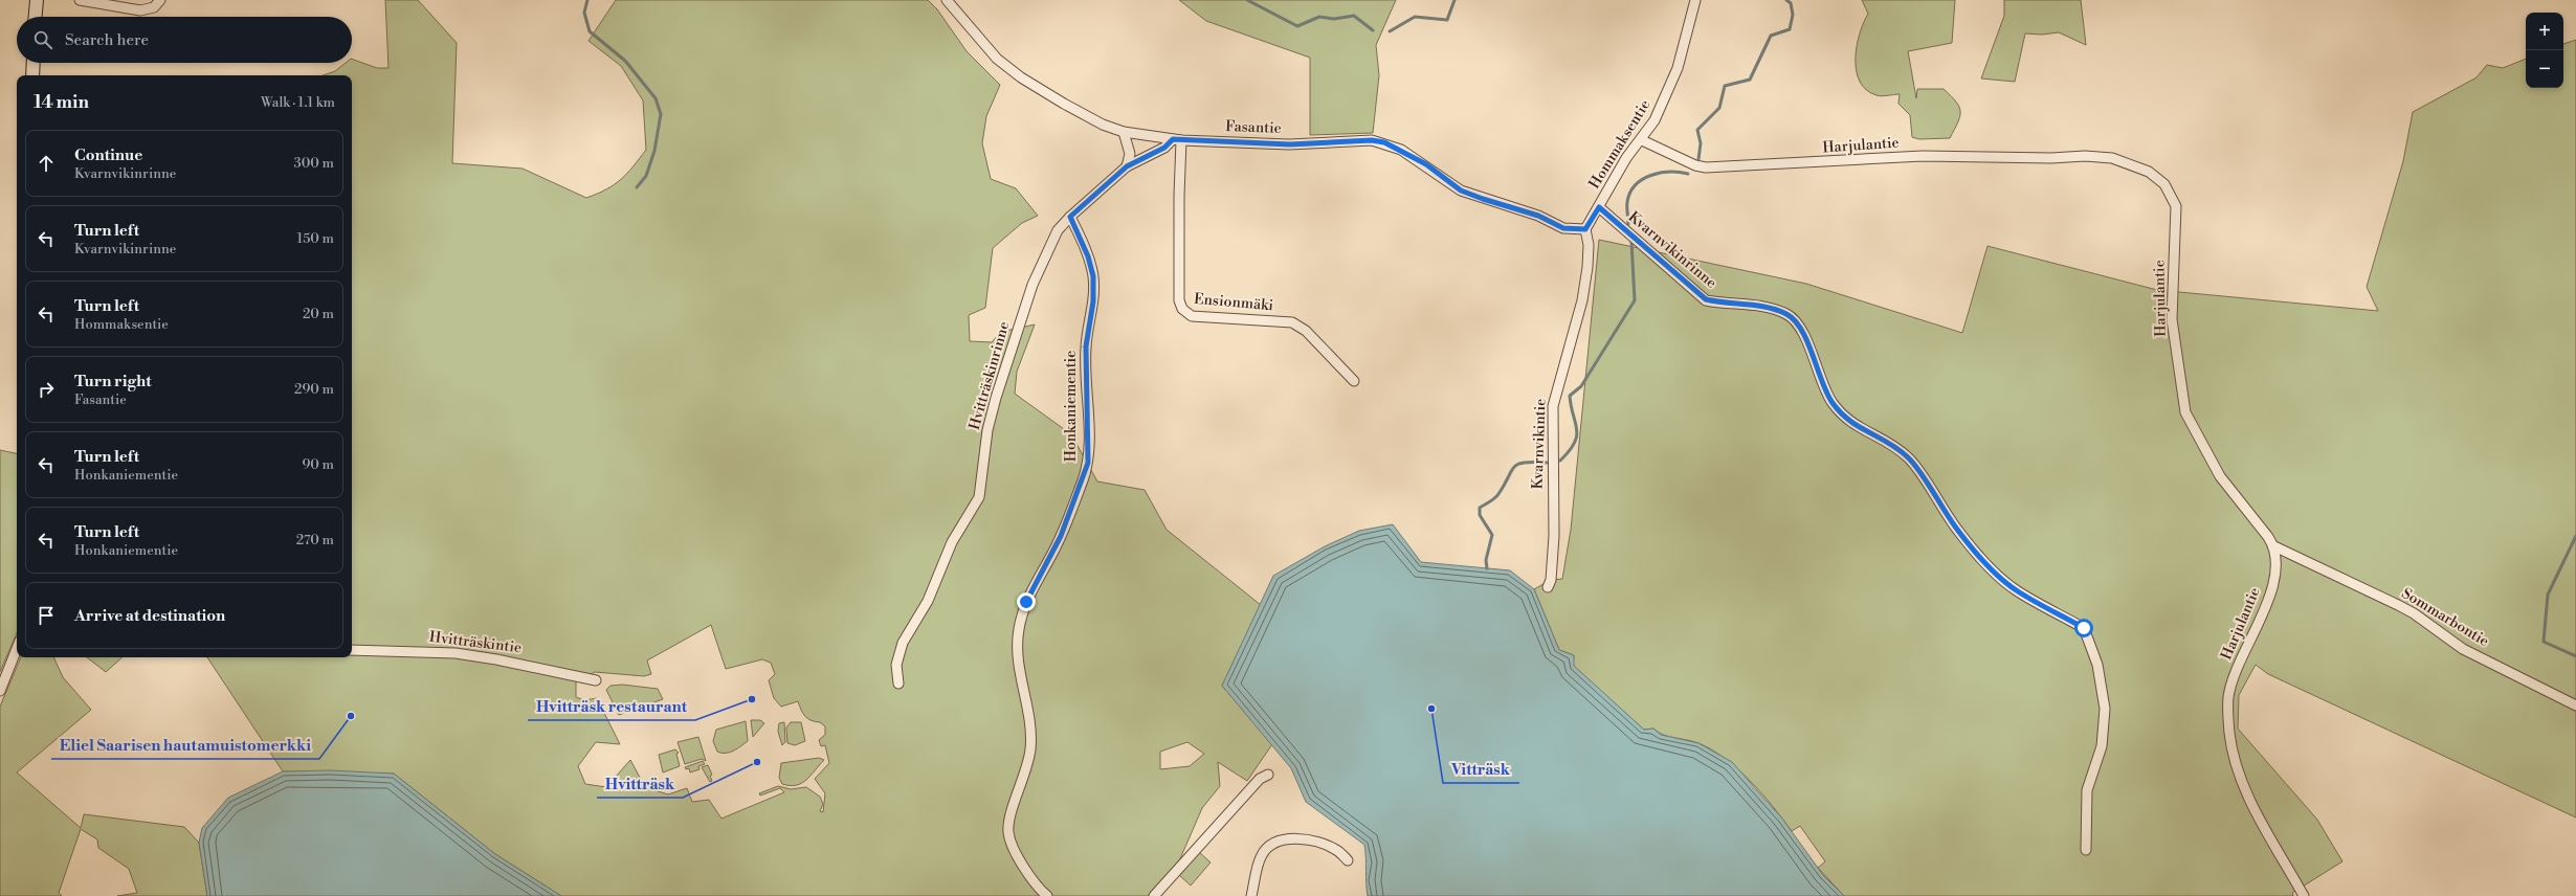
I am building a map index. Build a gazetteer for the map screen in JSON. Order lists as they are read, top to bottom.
{
  "streets": {
    "street": [
      "Fasantie",
      "Hommaksentie",
      "Harjulantie",
      "Kvarnvikinrinne",
      "Ensionmäki",
      "Hvitträskinrinne",
      "Honkaniementie",
      "Kvarnvikintie",
      "Sommarbontie",
      "Hvitträskintie"
    ]
  },
  "crossings": [
    ["Fasantie", "Hommaksentie"],
    ["Fasantie", "Ensionmäki"],
    ["Fasantie", "Kvarnvikintie"],
    ["Hommaksentie", "Harjulantie"],
    ["Hommaksentie", "Kvarnvikinrinne"],
    ["Hommaksentie", "Kvarnvikintie"],
    ["Harjulantie", "Sommarbontie"],
    ["Hvitträskinrinne", "Honkaniementie"]
  ],
  "places": [
    "Hvitträsk restaurant",
    "Vitträsk",
    "Eliel Saarisen hautamuistomerkki",
    "Hvitträsk"
  ],
  "page": {
    "map_buttons": ["+", "−"],
    "search": "Search here",
    "heading": ["14 min", "Walk · 1.1 km"],
    "list": [
      ["Continue", "Kvarnvikinrinne", "300 m"],
      ["Turn left", "Kvarnvikinrinne", "150 m"],
      ["Turn left", "Hommaksentie", "20 m"],
      ["Turn right", "Fasantie", "290 m"],
      ["Turn left", "Honkaniementie", "90 m"],
      ["Turn left", "Honkaniementie", "270 m"],
      "Arrive at destination"
    ]
  }
}
